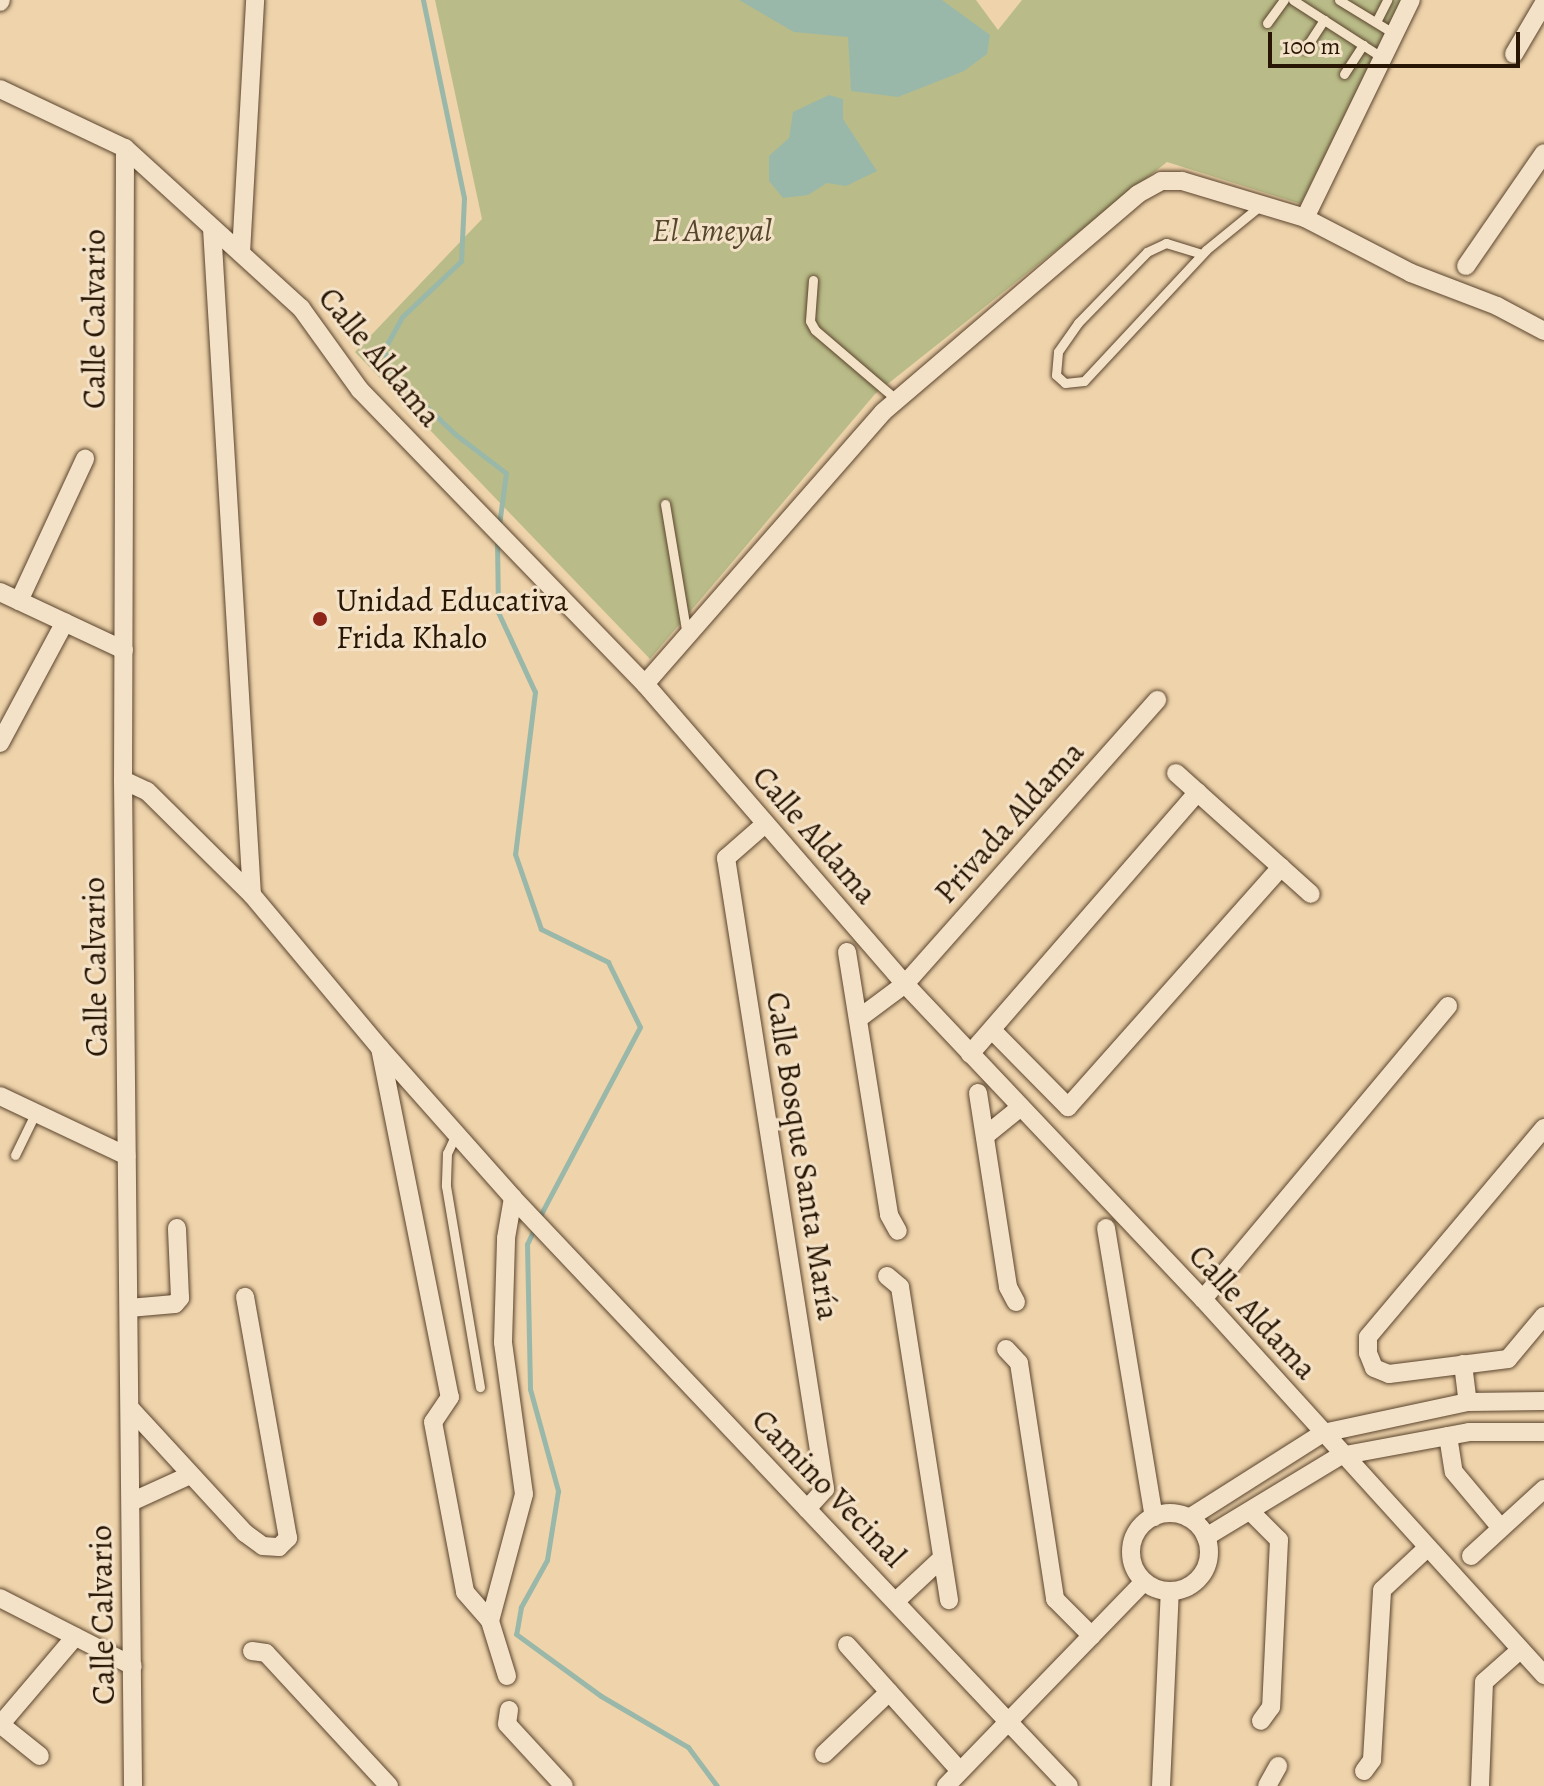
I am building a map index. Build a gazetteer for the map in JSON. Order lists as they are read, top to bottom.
{
  "streets": {
    "street": [
      "Calle Calvario",
      "Calle Aldama",
      "Privada Aldama",
      "Calle Bosque Santa María",
      "Camino Vecinal"
    ]
  },
  "crossings": [
    ["Calle Calvario", "Calle Aldama"],
    ["Calle Aldama", "Privada Aldama"],
    ["Calle Aldama", "Calle Bosque Santa María"],
    ["Calle Bosque Santa María", "Camino Vecinal"]
  ],
  "parks": ["El Ameyal"],
  "places": ["Unidad Educativa Frida Khalo"],
  "scale_bar": "100 m"
}
